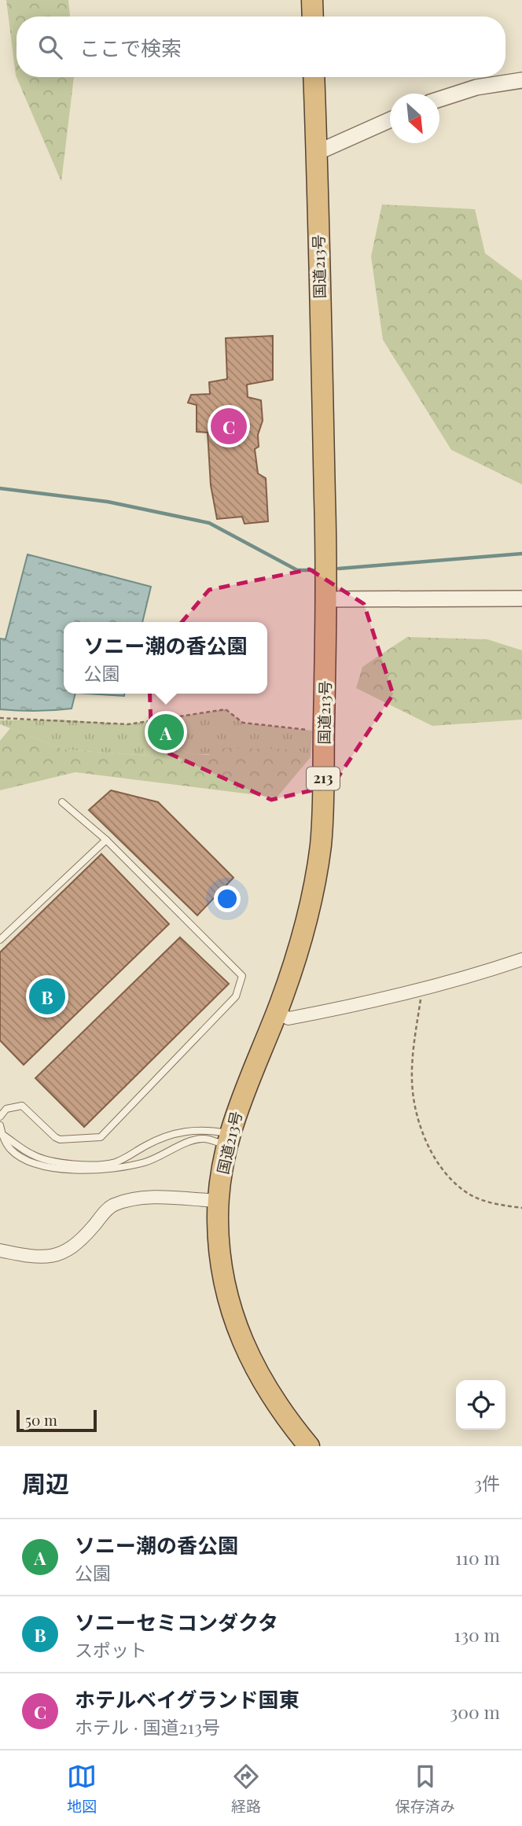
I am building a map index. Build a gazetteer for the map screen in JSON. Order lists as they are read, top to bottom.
{
  "streets": {
    "highway": ["国道213号", "213"]
  },
  "scale_bar": "50 m",
  "north": "bottom right",
  "page": {
    "search": "ここで検索",
    "pins": ["C", "A", "B"],
    "popup": ["ソニー潮の香公園", "公園"],
    "scale": "50 m",
    "heading": ["周辺", "3件"],
    "list": [
      {
        "mark": "A",
        "name": "ソニー潮の香公園",
        "note": "公園",
        "value": "110 m"
      },
      {
        "mark": "B",
        "name": "ソニーセミコンダクタ",
        "note": "スポット",
        "value": "130 m"
      },
      {
        "mark": "C",
        "name": "ホテルベイグランド国東",
        "note": "ホテル · 国道213号",
        "value": "300 m"
      }
    ],
    "nav": ["地図", "経路", "保存済み"]
  }
}
